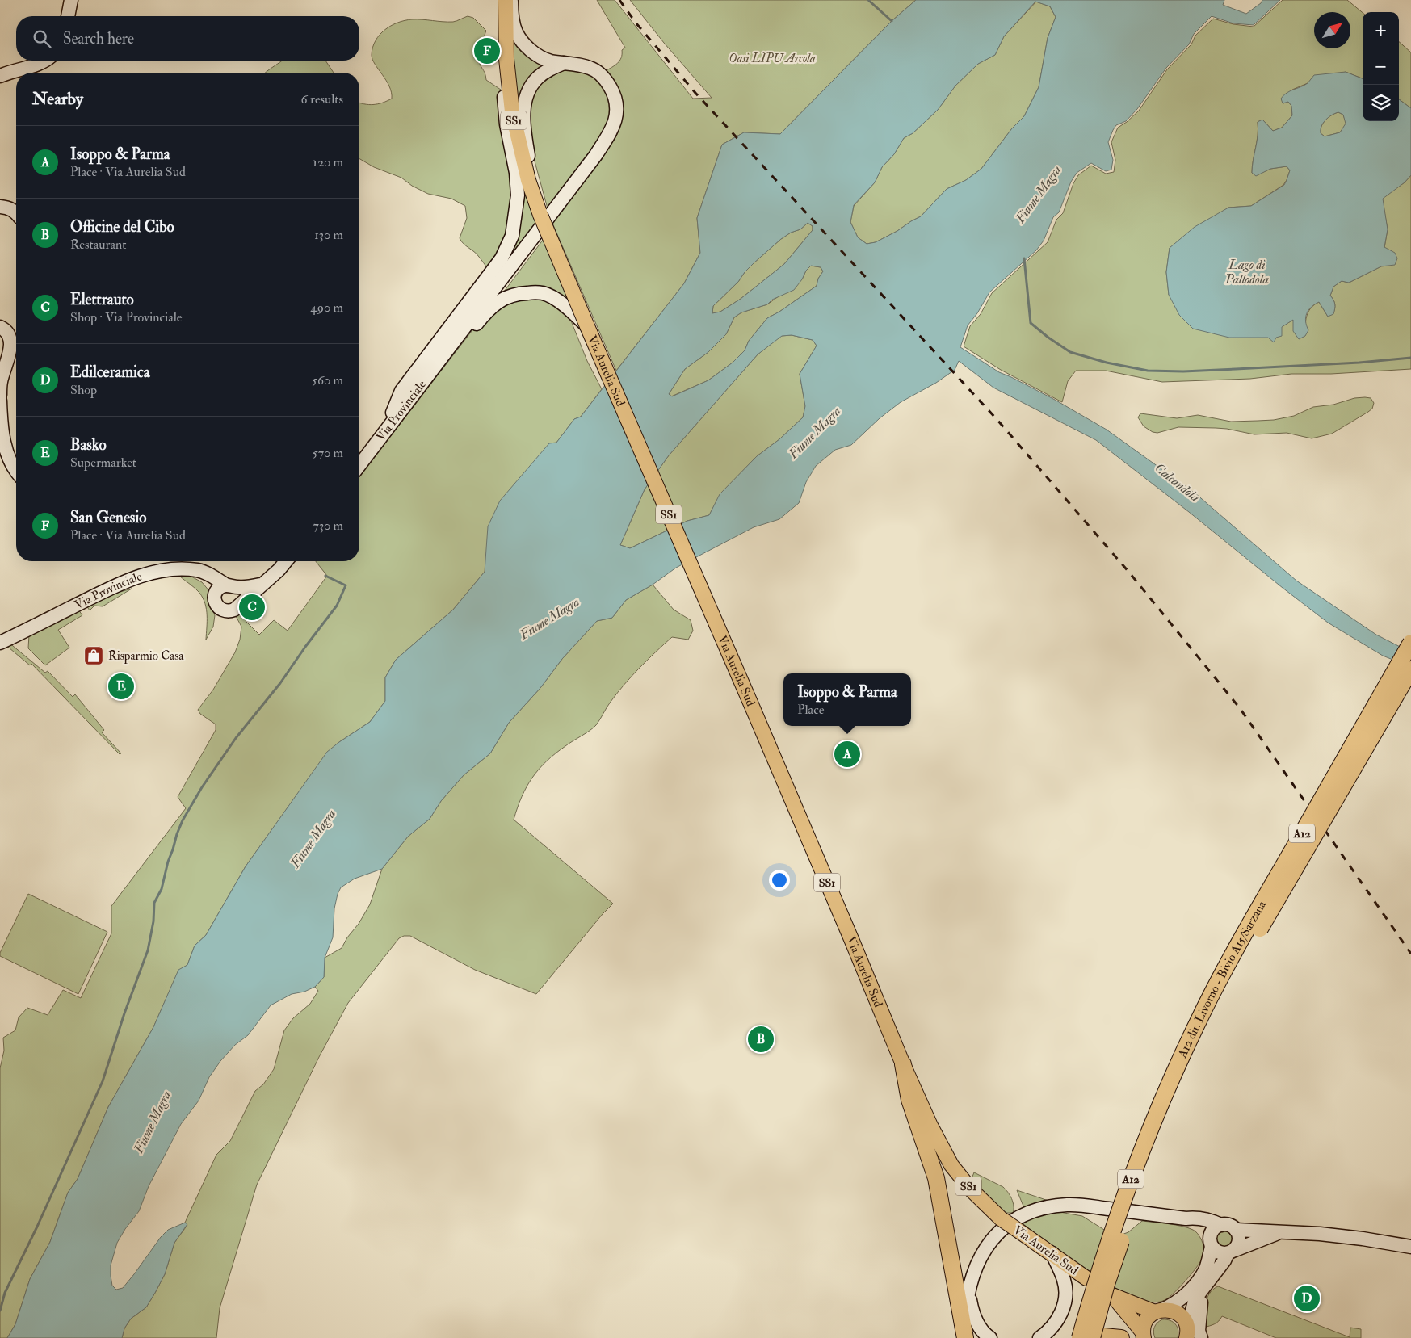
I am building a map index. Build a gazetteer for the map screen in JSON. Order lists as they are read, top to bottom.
{
  "streets": {
    "highway": ["A12", "A12 dir. Livorno - Bivio A15/Sarzana"],
    "main road": ["SS1", "Via Aurelia Sud", "Via Provinciale"]
  },
  "water": ["Fiume Magra", "Lago di Pallodola", "Calcandola"],
  "parks": ["Oasi LIPU Arcola"],
  "places": {
    "shop": ["Risparmio Casa"]
  },
  "north": "top right",
  "page": {
    "map_buttons": ["+", "−"],
    "search": "Search here",
    "pins": [
      "F",
      "C",
      "E",
      "A",
      "B",
      "D"
    ],
    "heading": ["Nearby", "6 results"],
    "list": [
      {
        "mark": "A",
        "name": "Isoppo & Parma",
        "note": "Place · Via Aurelia Sud",
        "value": "120 m"
      },
      {
        "mark": "B",
        "name": "Officine del Cibo",
        "note": "Restaurant",
        "value": "130 m"
      },
      {
        "mark": "C",
        "name": "Elettrauto",
        "note": "Shop · Via Provinciale",
        "value": "490 m"
      },
      {
        "mark": "D",
        "name": "Edilceramica",
        "note": "Shop",
        "value": "560 m"
      },
      {
        "mark": "E",
        "name": "Basko",
        "note": "Supermarket",
        "value": "570 m"
      },
      {
        "mark": "F",
        "name": "San Genesio",
        "note": "Place · Via Aurelia Sud",
        "value": "730 m"
      }
    ],
    "popup": ["Isoppo & Parma", "Place"]
  }
}
